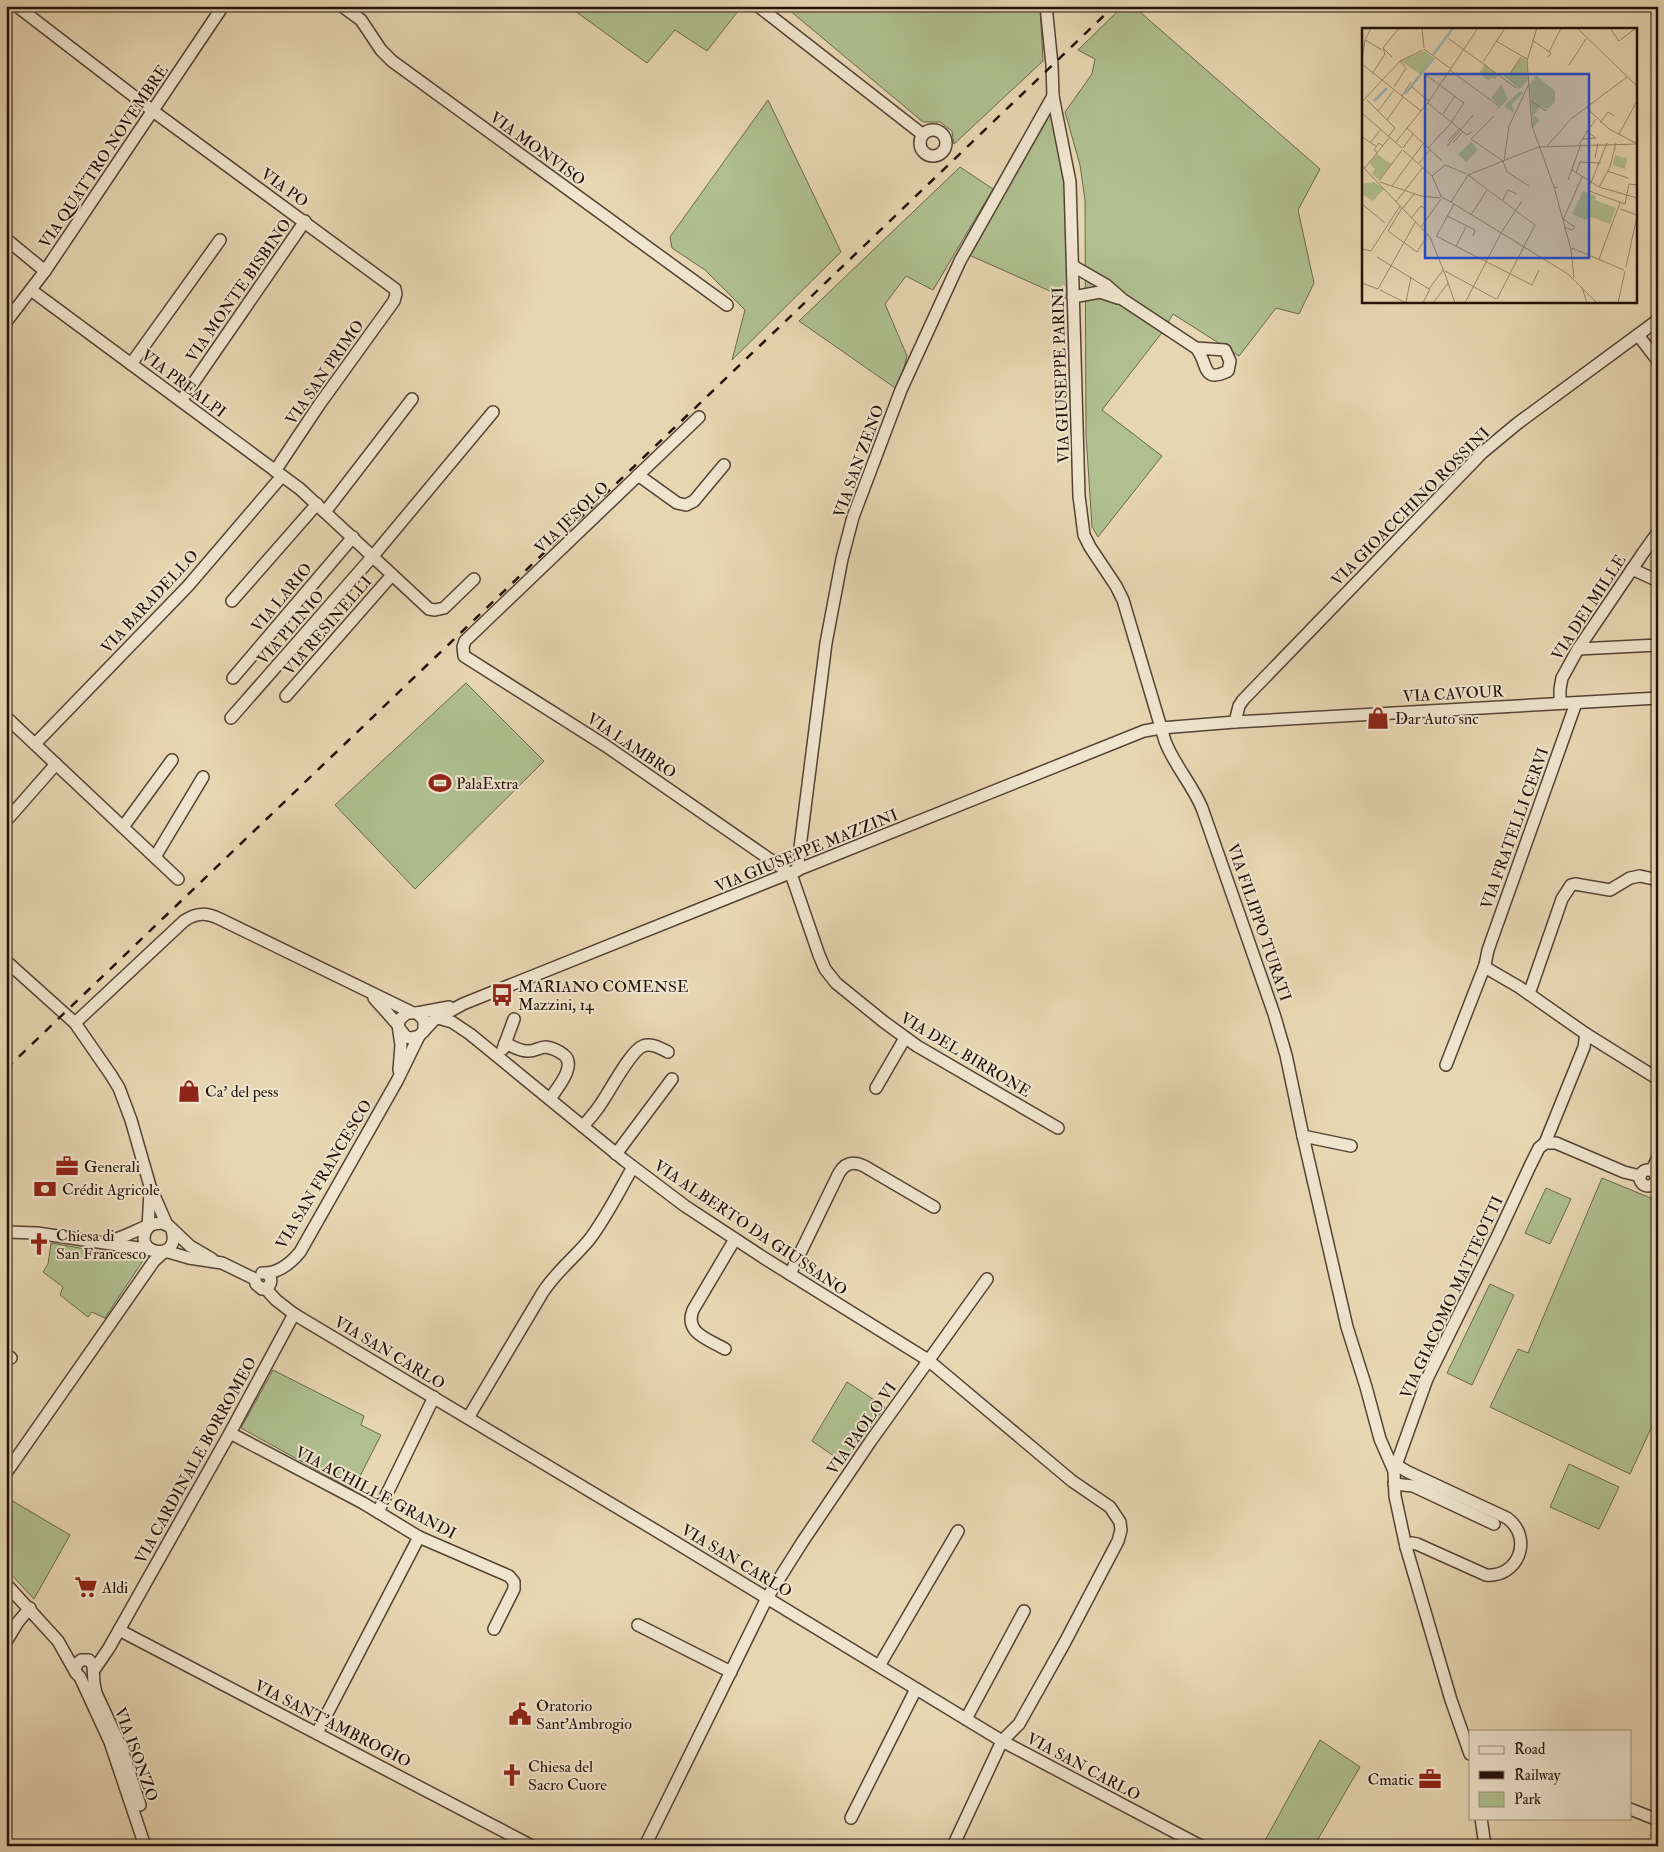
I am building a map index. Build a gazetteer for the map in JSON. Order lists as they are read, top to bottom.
{
  "streets": {
    "street": [
      "VIA MONVISO",
      "VIA QUATTRO NOVEMBRE",
      "VIA PO",
      "VIA MONTE BISBINO",
      "VIA SAN PRIMO",
      "VIA GIUSEPPE PARINI",
      "VIA PREALPI",
      "VIA SAN ZENO",
      "VIA GIOACCHINO ROSSINI",
      "VIA JESOLO",
      "VIA LARIO",
      "VIA BARADELLO",
      "VIA DEI MILLE",
      "VIA RESINELLI",
      "VIA PLINIO",
      "VIA CAVOUR",
      "VIA LAMBRO",
      "VIA FRATELLI CERVI",
      "VIA GIUSEPPE MAZZINI",
      "VIA FILIPPO TURATI",
      "VIA DEL BIRRONE",
      "VIA SAN FRANCESCO",
      "VIA ALBERTO DA GIUSSANO",
      "VIA GIACOMO MATTEOTTI",
      "VIA SAN CARLO",
      "VIA PAOLO VI",
      "VIA CARDINALE BORROMEO",
      "VIA ACHILLE GRANDI",
      "VIA SANT'AMBROGIO",
      "VIA ISONZO"
    ]
  },
  "crossings": [
    ["VIA QUATTRO NOVEMBRE", "VIA PO"],
    ["VIA QUATTRO NOVEMBRE", "VIA PREALPI"],
    ["VIA PO", "VIA MONTE BISBINO"],
    ["VIA PO", "VIA SAN PRIMO"],
    ["VIA MONTE BISBINO", "VIA PREALPI"],
    ["VIA SAN PRIMO", "VIA PREALPI"],
    ["VIA SAN PRIMO", "VIA BARADELLO"],
    ["VIA GIUSEPPE PARINI", "VIA SAN ZENO"],
    ["VIA GIUSEPPE PARINI", "VIA CAVOUR"],
    ["VIA GIUSEPPE PARINI", "VIA GIUSEPPE MAZZINI"],
    ["VIA GIUSEPPE PARINI", "VIA FILIPPO TURATI"],
    ["VIA PREALPI", "VIA LARIO"],
    ["VIA PREALPI", "VIA BARADELLO"],
    ["VIA PREALPI", "VIA RESINELLI"],
    ["VIA PREALPI", "VIA PLINIO"],
    ["VIA SAN ZENO", "VIA LAMBRO"],
    ["VIA SAN ZENO", "VIA GIUSEPPE MAZZINI"],
    ["VIA SAN ZENO", "VIA DEL BIRRONE"],
    ["VIA GIOACCHINO ROSSINI", "VIA CAVOUR"],
    ["VIA JESOLO", "VIA LAMBRO"],
    ["VIA DEI MILLE", "VIA CAVOUR"],
    ["VIA CAVOUR", "VIA FRATELLI CERVI"],
    ["VIA CAVOUR", "VIA GIUSEPPE MAZZINI"],
    ["VIA CAVOUR", "VIA FILIPPO TURATI"],
    ["VIA LAMBRO", "VIA GIUSEPPE MAZZINI"],
    ["VIA LAMBRO", "VIA DEL BIRRONE"],
    ["VIA GIUSEPPE MAZZINI", "VIA FILIPPO TURATI"],
    ["VIA GIUSEPPE MAZZINI", "VIA DEL BIRRONE"],
    ["VIA GIUSEPPE MAZZINI", "VIA SAN FRANCESCO"],
    ["VIA GIUSEPPE MAZZINI", "VIA ALBERTO DA GIUSSANO"],
    ["VIA FILIPPO TURATI", "VIA GIACOMO MATTEOTTI"],
    ["VIA SAN FRANCESCO", "VIA SAN CARLO"],
    ["VIA ALBERTO DA GIUSSANO", "VIA SAN CARLO"],
    ["VIA ALBERTO DA GIUSSANO", "VIA PAOLO VI"],
    ["VIA SAN CARLO", "VIA PAOLO VI"],
    ["VIA SAN CARLO", "VIA CARDINALE BORROMEO"],
    ["VIA CARDINALE BORROMEO", "VIA ACHILLE GRANDI"],
    ["VIA CARDINALE BORROMEO", "VIA SANT'AMBROGIO"],
    ["VIA CARDINALE BORROMEO", "VIA ISONZO"]
  ],
  "places": {
    "shop": ["Dar Auto snc", "Ca' del pess"],
    "sports": ["PalaExtra"],
    "bus stop": ["MARIANO COMENSE Mazzini, 14"],
    "office": ["Generali", "Cmatic"],
    "bank": ["Crédit Agricole"],
    "church": ["Chiesa di San Francesco", "Chiesa del Sacro Cuore"],
    "supermarket": ["Aldi"],
    "public building": ["Oratorio Sant'Ambrogio"]
  },
  "legend": ["Road", "Railway", "Park"]
}
